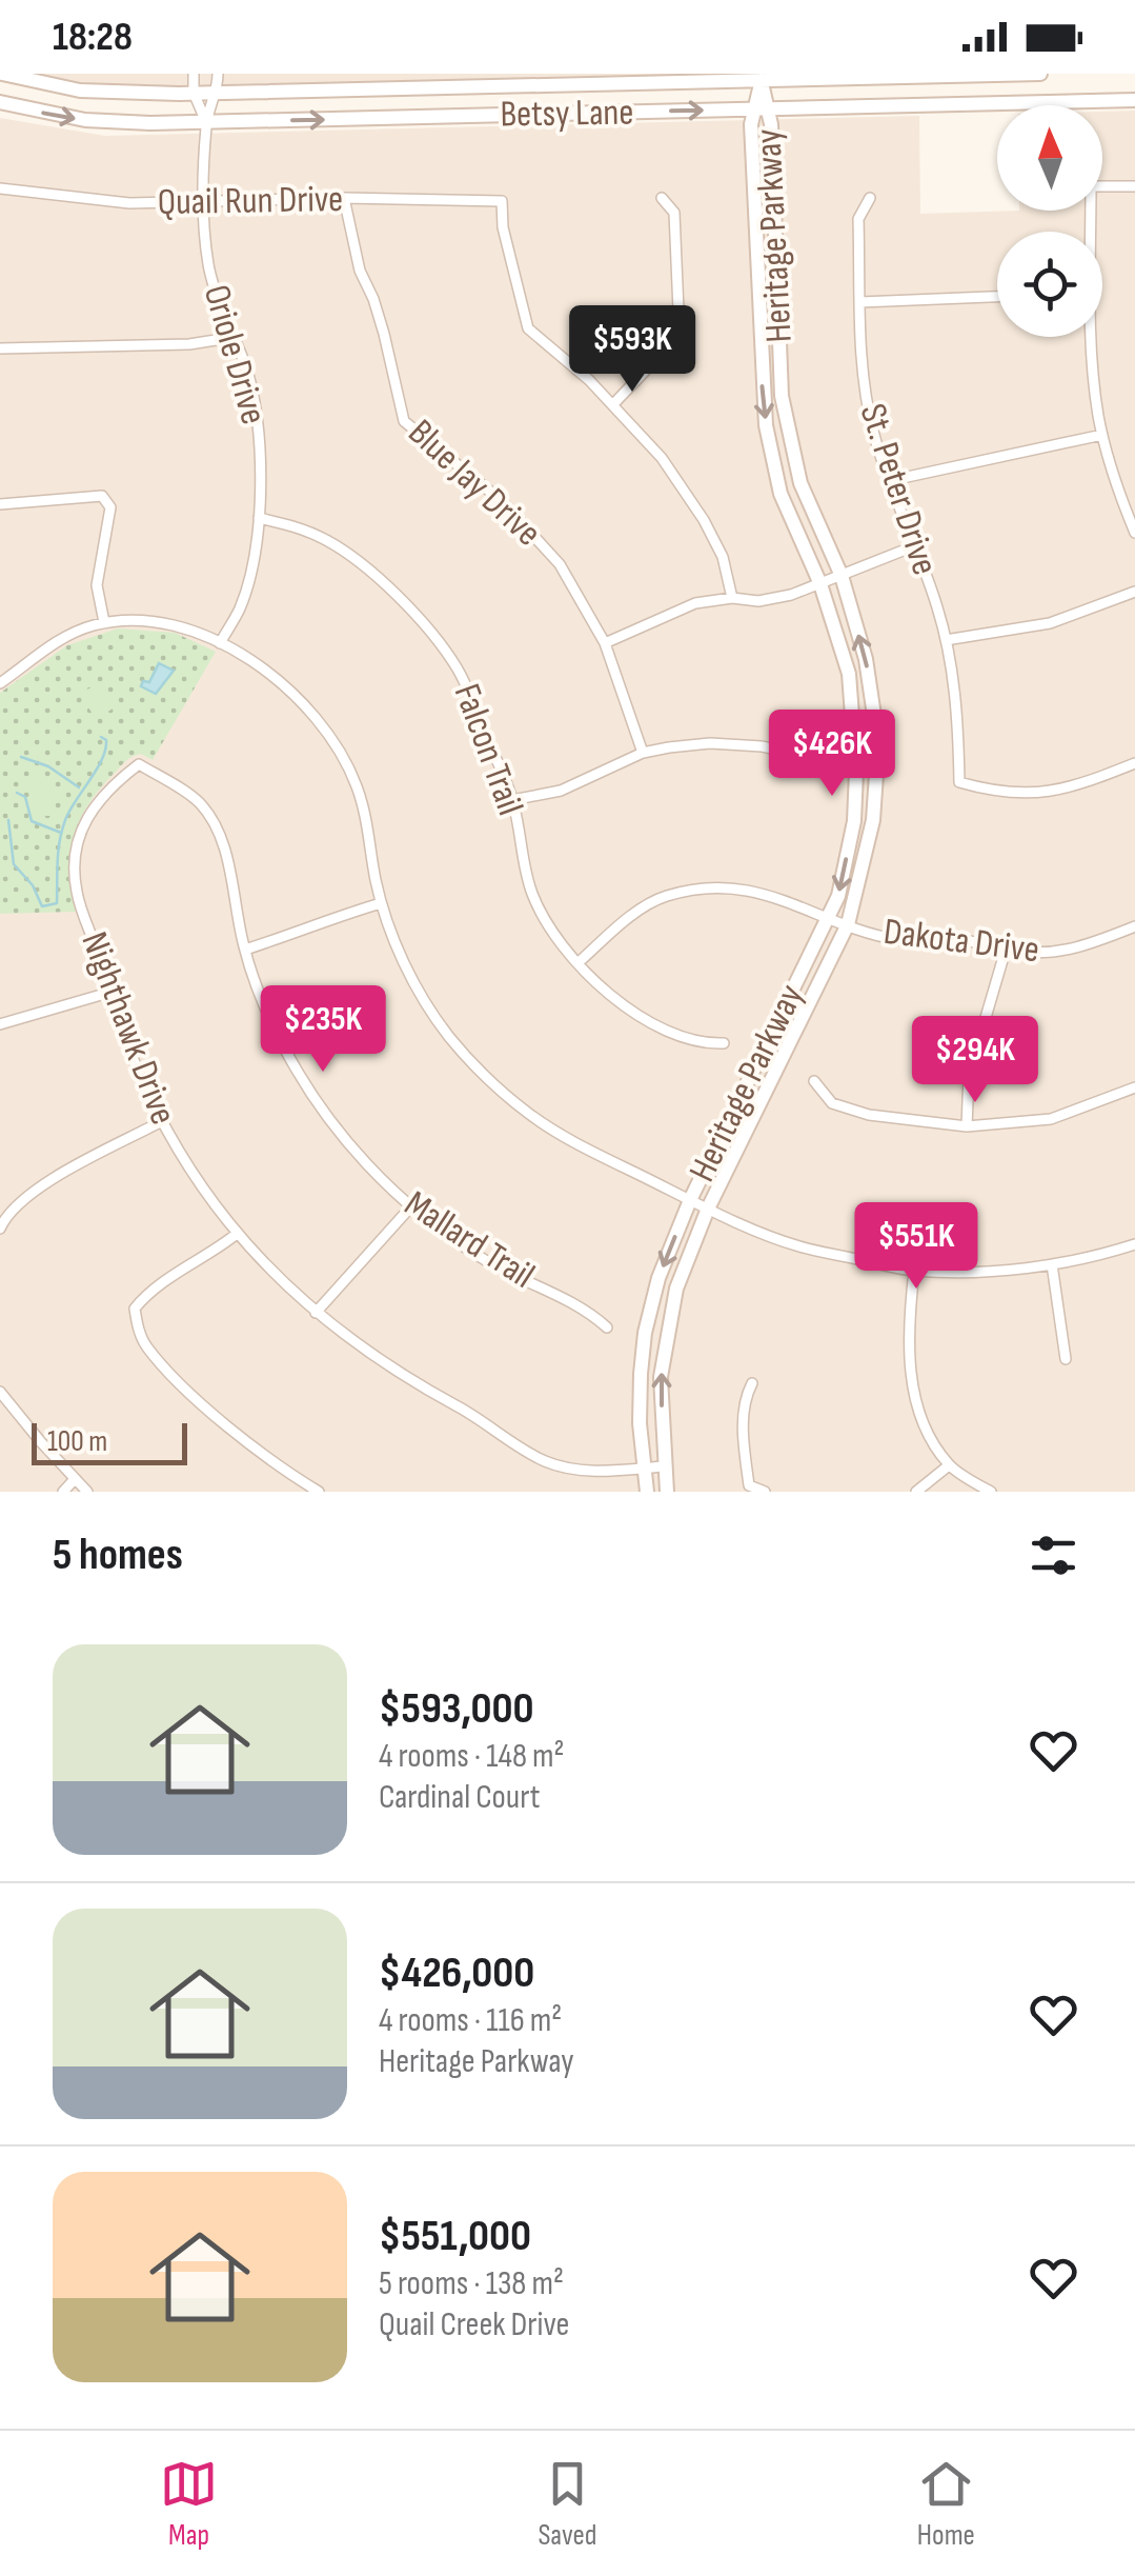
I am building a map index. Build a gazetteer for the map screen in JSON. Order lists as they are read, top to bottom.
{
  "streets": {
    "main road": ["Betsy Lane", "Heritage Parkway"],
    "street": [
      "Quail Run Drive",
      "Oriole Drive",
      "Blue Jay Drive",
      "St. Peter Drive",
      "Falcon Trail",
      "Dakota Drive",
      "Nighthawk Drive",
      "Mallard Trail"
    ]
  },
  "crossings": [
    ["Betsy Lane", "Heritage Parkway"],
    ["Betsy Lane", "Oriole Drive"],
    ["Quail Run Drive", "Oriole Drive"],
    ["Quail Run Drive", "Blue Jay Drive"],
    ["Heritage Parkway", "Dakota Drive"],
    ["Heritage Parkway", "Nighthawk Drive"],
    ["Oriole Drive", "Falcon Trail"],
    ["Falcon Trail", "Dakota Drive"],
    ["Nighthawk Drive", "Mallard Trail"]
  ],
  "scale_bar": "100 m",
  "north": "top",
  "page": {
    "status": "18:28",
    "price": [
      "$593K",
      "$426K",
      "$235K",
      "$294K",
      "$551K"
    ],
    "scale": "100 m",
    "heading": "5 homes",
    "list": [
      {
        "name": "$593,000",
        "note": "4 rooms · 148 m² · Cardinal Court"
      },
      {
        "name": "$426,000",
        "note": "4 rooms · 116 m² · Heritage Parkway"
      },
      {
        "name": "$551,000",
        "note": "5 rooms · 138 m² · Quail Creek Drive"
      }
    ],
    "tabs": ["Map", "Saved", "Home"]
  }
}
